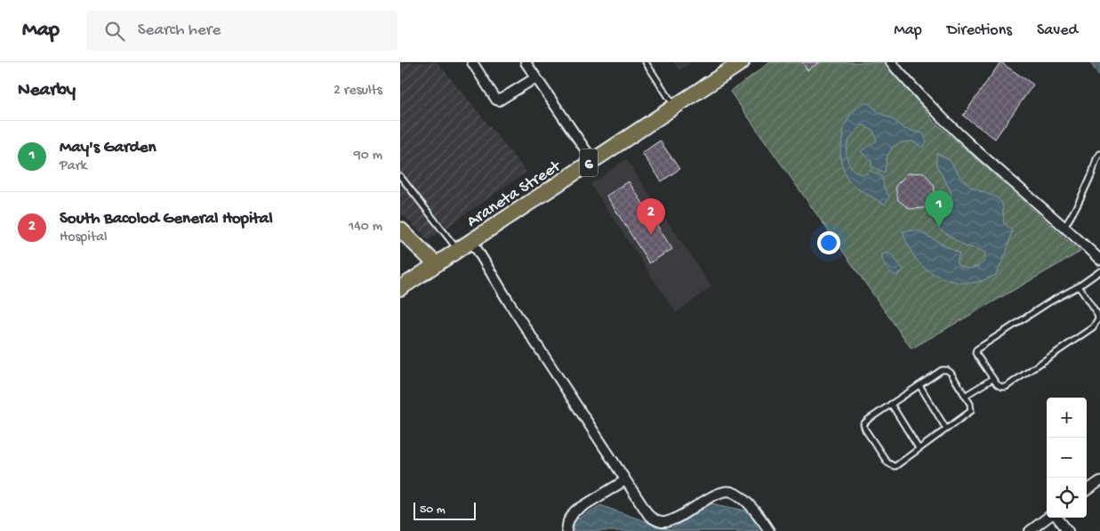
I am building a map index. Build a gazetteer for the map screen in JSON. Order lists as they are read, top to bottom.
{
  "streets": {
    "main road": ["6", "Araneta Street"]
  },
  "crossings": [
    ["6", "Araneta Street"]
  ],
  "scale_bar": "50 m",
  "page": {
    "header": "Map",
    "search": "Search here",
    "nav": ["Map", "Directions", "Saved"],
    "heading": ["Nearby", "2 results"],
    "list": [
      {
        "mark": "1",
        "name": "May's Garden",
        "note": "Park",
        "value": "90 m"
      },
      {
        "mark": "2",
        "name": "South Bacolod General Hopital",
        "note": "Hospital",
        "value": "140 m"
      }
    ],
    "pins": ["1", "2"],
    "map_buttons": ["+", "−"],
    "scale": "50 m"
  }
}
